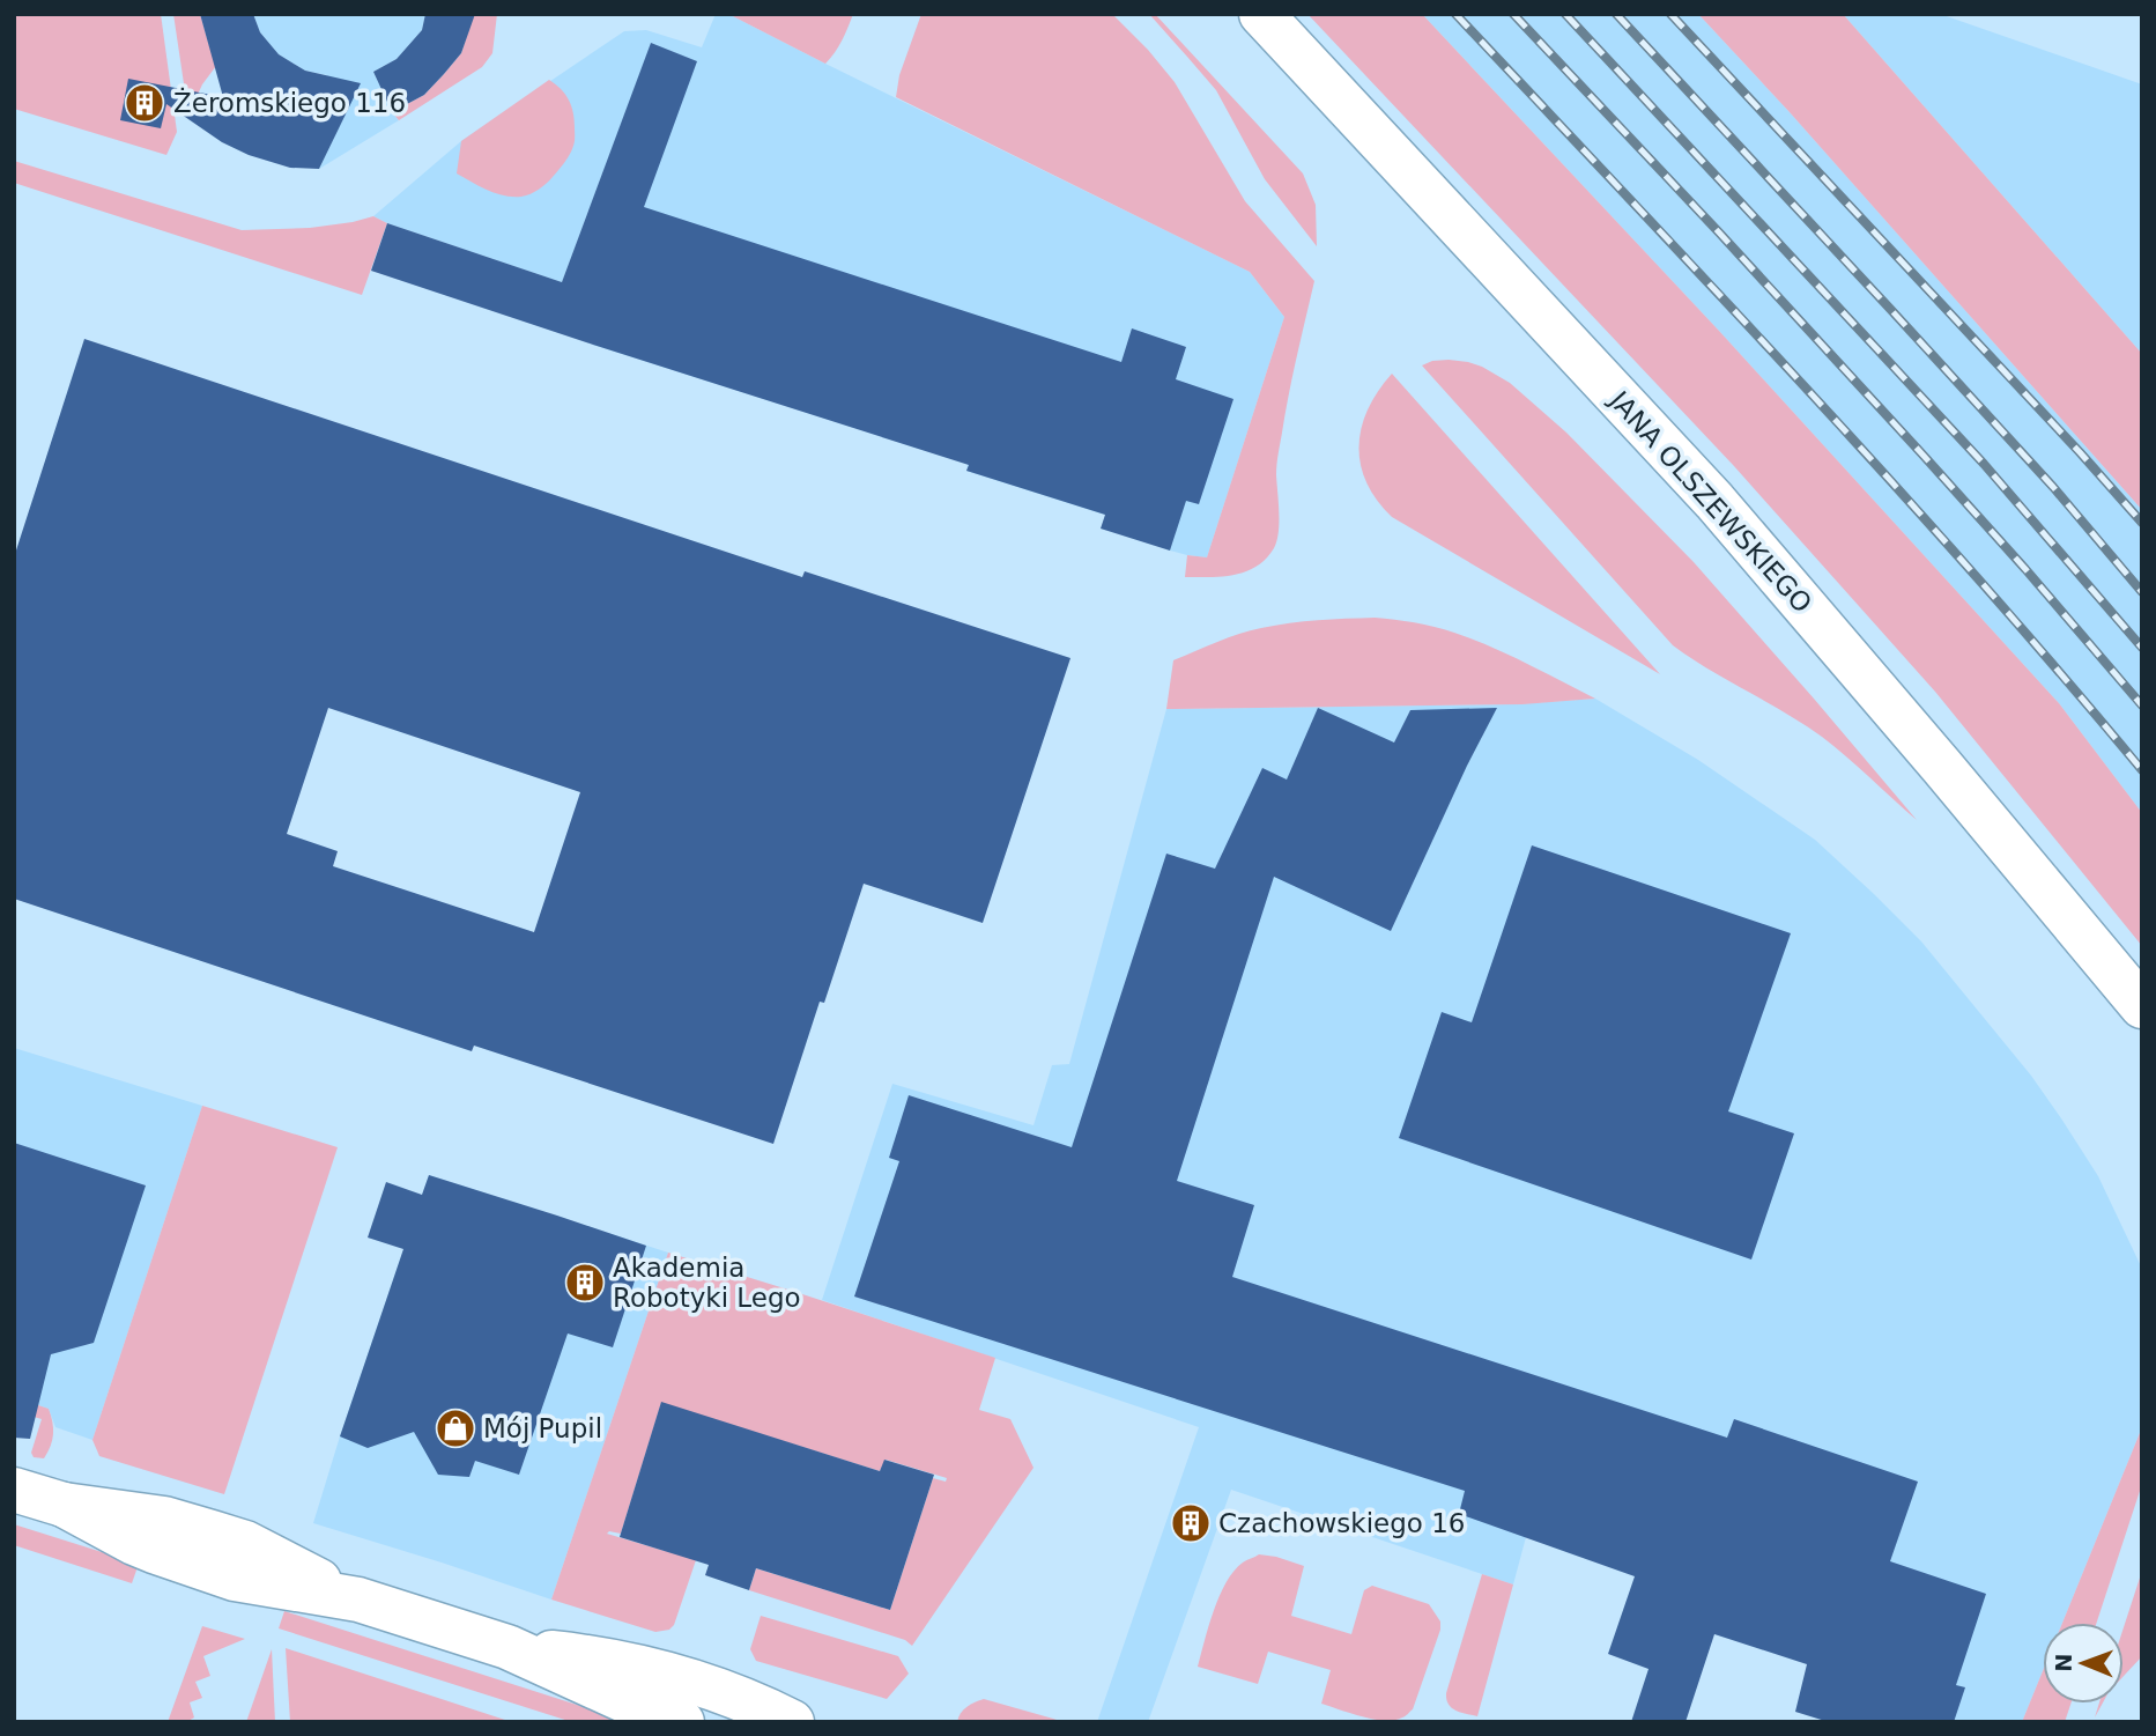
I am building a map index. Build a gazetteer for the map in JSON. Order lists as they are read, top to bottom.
{
  "streets": {
    "main road": ["JANA OLSZEWSKIEGO"]
  },
  "places": {
    "building": ["Żeromskiego 116", "Akademia Robotyki Lego", "Czachowskiego 16"],
    "shop": ["Mój Pupil"]
  },
  "north": "left"
}
